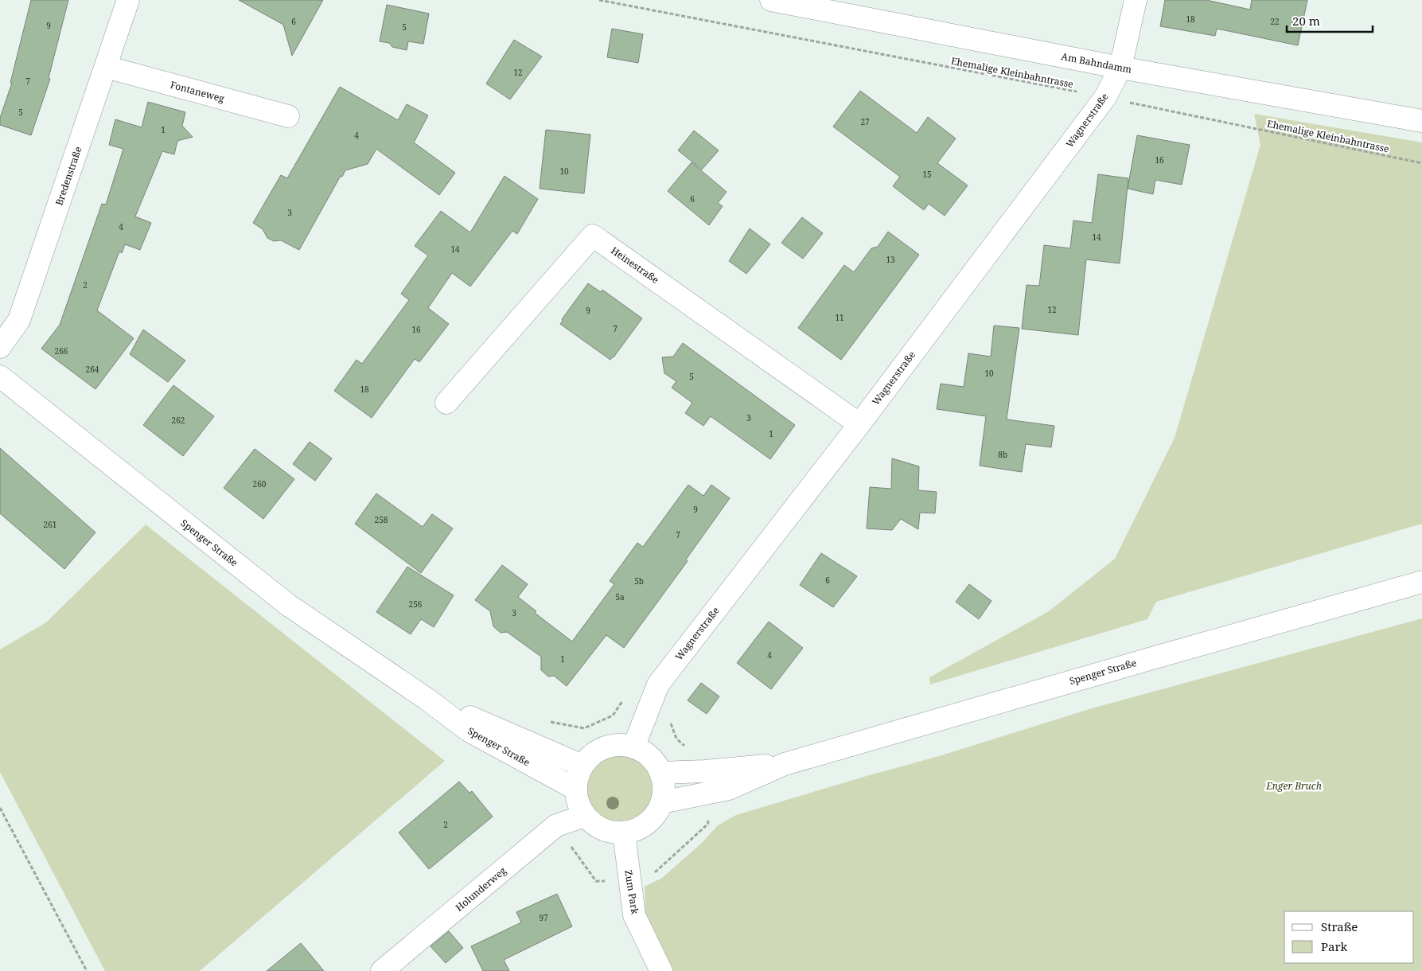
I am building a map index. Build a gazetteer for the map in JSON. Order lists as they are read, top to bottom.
{
  "streets": {
    "street": [
      "Am Bahndamm",
      "Fontaneweg",
      "Wagnerstraße",
      "Bredenstraße",
      "Heinestraße",
      "Spenger Straße",
      "Holunderweg",
      "Zum Park"
    ],
    "path": ["Ehemalige Kleinbahntrasse"]
  },
  "crossings": [
    ["Am Bahndamm", "Wagnerstraße"],
    ["Ehemalige Kleinbahntrasse", "Wagnerstraße"],
    ["Fontaneweg", "Bredenstraße"],
    ["Wagnerstraße", "Heinestraße"],
    ["Wagnerstraße", "Spenger Straße"],
    ["Wagnerstraße", "Holunderweg"],
    ["Wagnerstraße", "Zum Park"],
    ["Spenger Straße", "Holunderweg"],
    ["Spenger Straße", "Zum Park"],
    ["Holunderweg", "Zum Park"]
  ],
  "parks": ["Enger Bruch"],
  "house_numbers": [
    "18",
    "6",
    "22",
    "9",
    "5",
    "12",
    "7",
    "5",
    "27",
    "1",
    "4",
    "16",
    "10",
    "15",
    "6",
    "3",
    "4",
    "14",
    "14",
    "13",
    "2",
    "12",
    "9",
    "11",
    "7",
    "16",
    "266",
    "264",
    "10",
    "5",
    "18",
    "3",
    "262",
    "1",
    "8b",
    "260",
    "9",
    "258",
    "261",
    "7",
    "6",
    "5b",
    "5a",
    "256",
    "3",
    "4",
    "1",
    "2",
    "97"
  ],
  "legend": ["Straße", "Park"],
  "scale_bar": "20 m"
}
